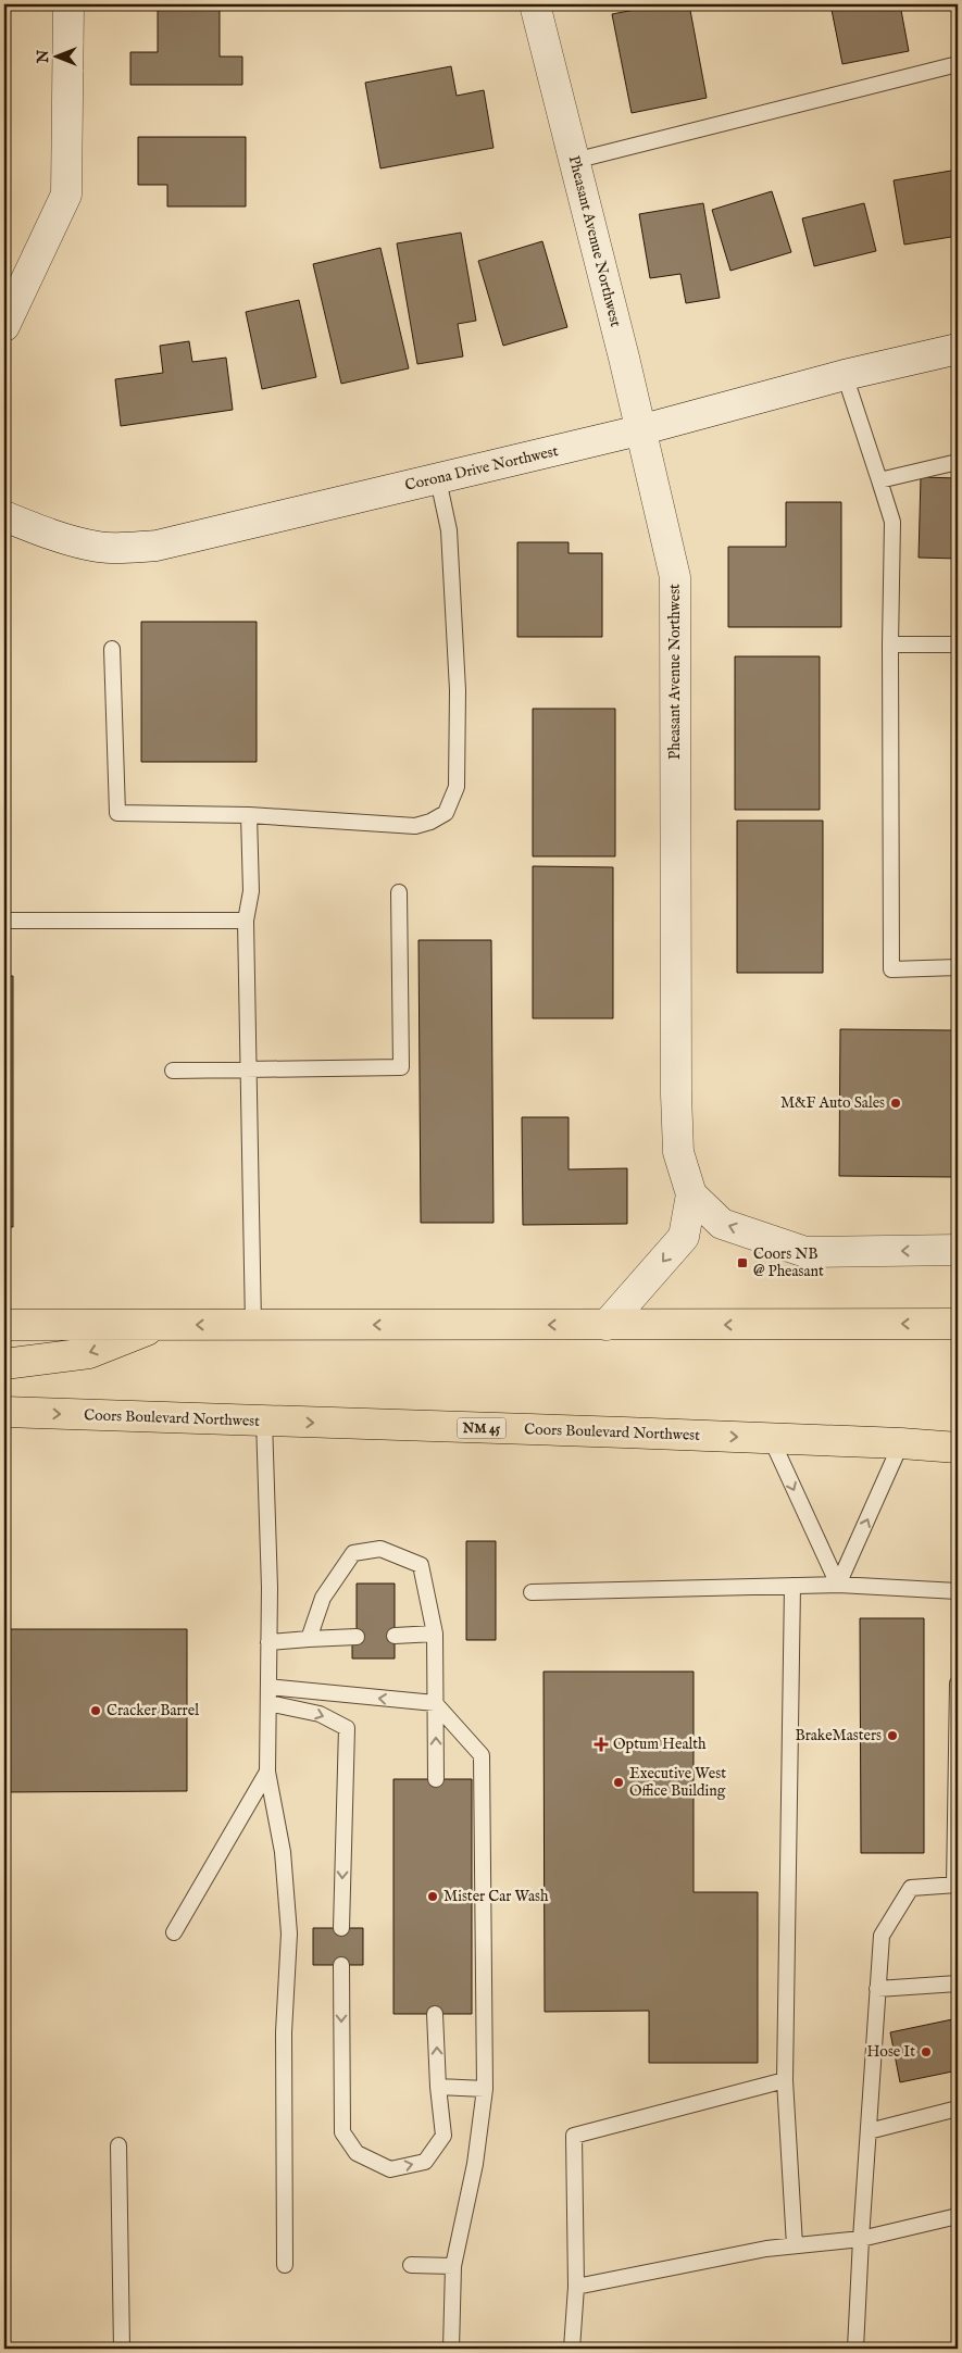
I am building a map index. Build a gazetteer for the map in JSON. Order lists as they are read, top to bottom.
{
  "streets": {
    "main road": ["Coors Boulevard Northwest", "NM 45"],
    "street": ["Pheasant Avenue Northwest", "Corona Drive Northwest"]
  },
  "crossings": [
    ["Pheasant Avenue Northwest", "Corona Drive Northwest"]
  ],
  "places": {
    "other": [
      "M&F Auto Sales",
      "Cracker Barrel",
      "BrakeMasters",
      "Executive West Office Building",
      "Mister Car Wash",
      "Hose It"
    ],
    "transit": ["Coors NB @ Pheasant"],
    "health": ["Optum Health"]
  },
  "north": "left"
}
